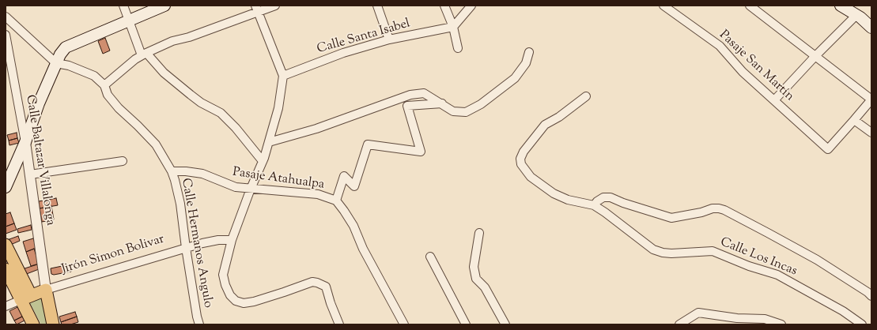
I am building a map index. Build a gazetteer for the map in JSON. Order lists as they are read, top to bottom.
{
  "streets": {
    "main road": ["Jirón Simon Bolivar"],
    "street": [
      "Calle Santa Isabel",
      "Pasaje San Martín",
      "Calle Baltazar Villalonga",
      "Pasaje Atahualpa",
      "Calle Hermanos Angulo",
      "Calle Los Incas"
    ]
  },
  "crossings": [
    ["Calle Baltazar Villalonga", "Jirón Simon Bolivar"],
    ["Pasaje Atahualpa", "Calle Hermanos Angulo"],
    ["Calle Hermanos Angulo", "Jirón Simon Bolivar"]
  ]
}
